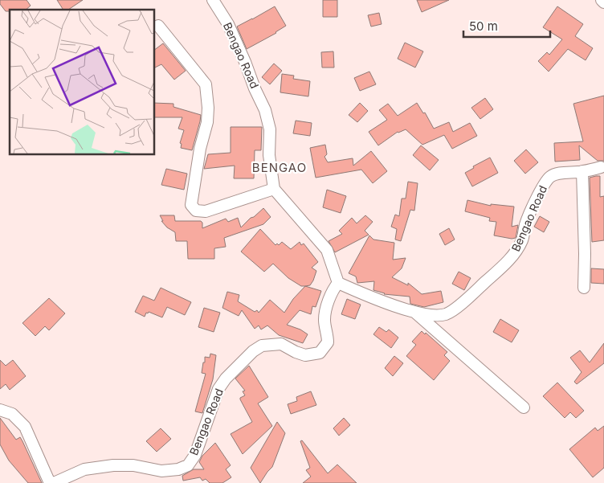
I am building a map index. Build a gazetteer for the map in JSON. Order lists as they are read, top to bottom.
{
  "streets": {
    "street": ["Bengao Road"]
  },
  "districts": ["BENGAO"],
  "scale_bar": "50 m"
}
